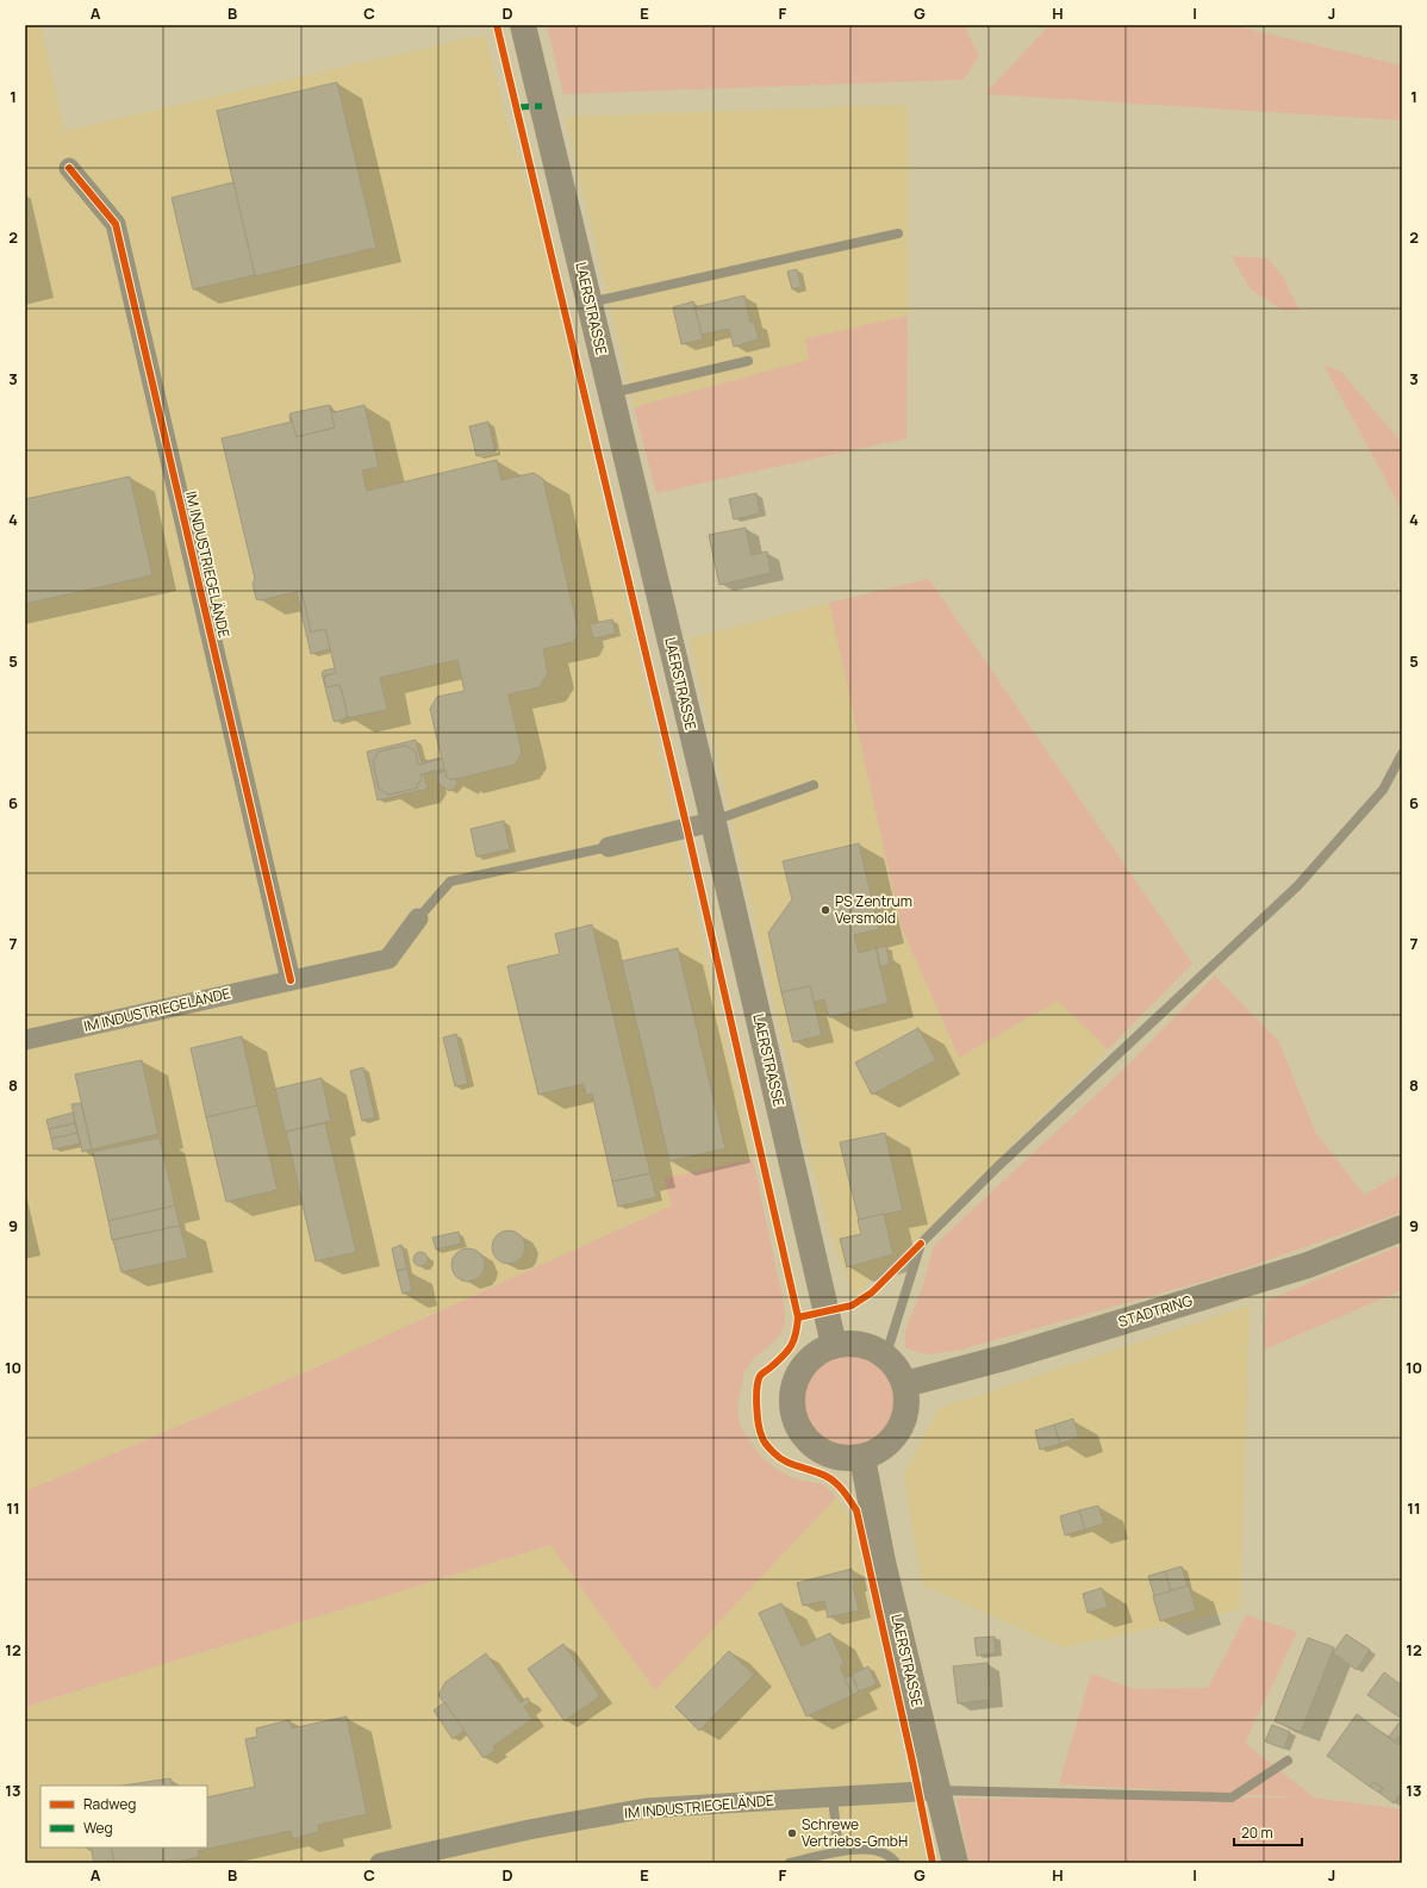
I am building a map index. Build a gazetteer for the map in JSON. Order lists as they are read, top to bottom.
{
  "streets": {
    "main road": ["LAERSTRASSE", "STADTRING"],
    "street": ["IM INDUSTRIEGELÄNDE"]
  },
  "crossings": [
    ["LAERSTRASSE", "IM INDUSTRIEGELÄNDE"],
    ["LAERSTRASSE", "STADTRING"]
  ],
  "places": ["PS Zentrum Versmold", "Schrewe Vertriebs-GmbH"],
  "legend": ["Radweg", "Weg"],
  "scale_bar": "20 m",
  "grid": {
    "columns": [
      "A",
      "B",
      "C",
      "D",
      "E",
      "F",
      "G",
      "H",
      "I",
      "J"
    ],
    "rows": [
      "1",
      "2",
      "3",
      "4",
      "5",
      "6",
      "7",
      "8",
      "9",
      "10",
      "11",
      "12",
      "13"
    ]
  }
}
